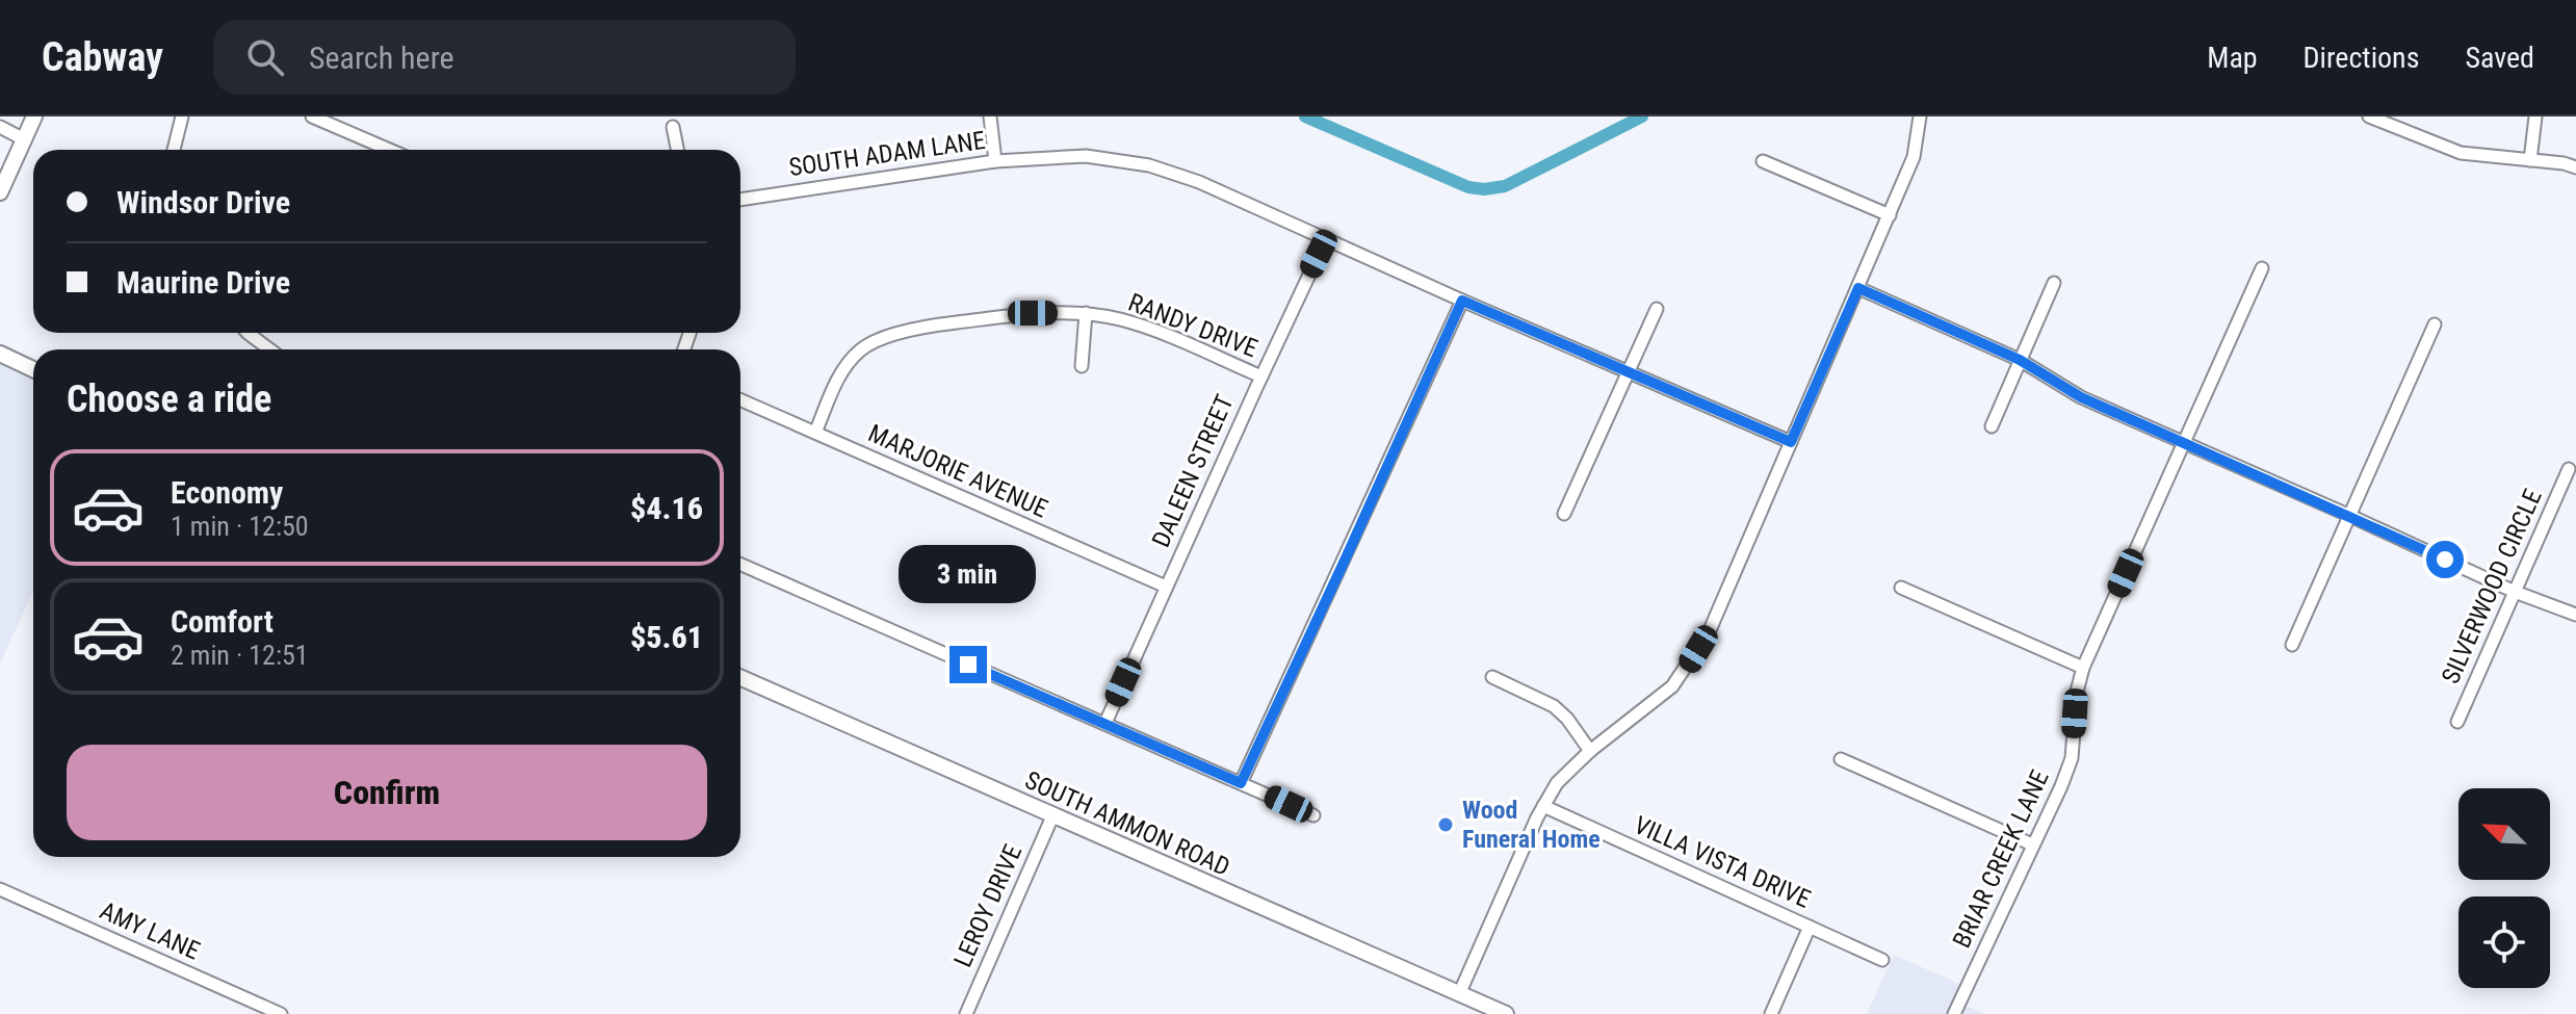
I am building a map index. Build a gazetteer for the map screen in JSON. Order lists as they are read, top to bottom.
{
  "streets": {
    "main road": ["SOUTH AMMON ROAD"],
    "street": [
      "SOUTH ADAM LANE",
      "RANDY DRIVE",
      "MARJORIE AVENUE",
      "DALEEN STREET",
      "SILVERWOOD CIRCLE",
      "BRIAR CREEK LANE",
      "VILLA VISTA DRIVE",
      "LEROY DRIVE",
      "AMY LANE"
    ]
  },
  "crossings": [
    ["SOUTH ADAM LANE", "DALEEN STREET"],
    ["RANDY DRIVE", "MARJORIE AVENUE"],
    ["RANDY DRIVE", "DALEEN STREET"],
    ["MARJORIE AVENUE", "DALEEN STREET"],
    ["SOUTH AMMON ROAD", "LEROY DRIVE"]
  ],
  "places": ["Wood Funeral Home"],
  "north": "top left",
  "page": {
    "header": "Cabway",
    "search": "Search here",
    "nav": ["Map", "Directions", "Saved"],
    "banner": ["Windsor Drive", "Maurine Drive"],
    "heading": "Choose a ride",
    "list": [
      {
        "name": "Economy",
        "note": "1 min · 12:50",
        "value": "$4.16"
      },
      {
        "name": "Comfort",
        "note": "2 min · 12:51",
        "value": "$5.61"
      }
    ],
    "bubble": "3 min",
    "buttons": "Confirm"
  }
}
